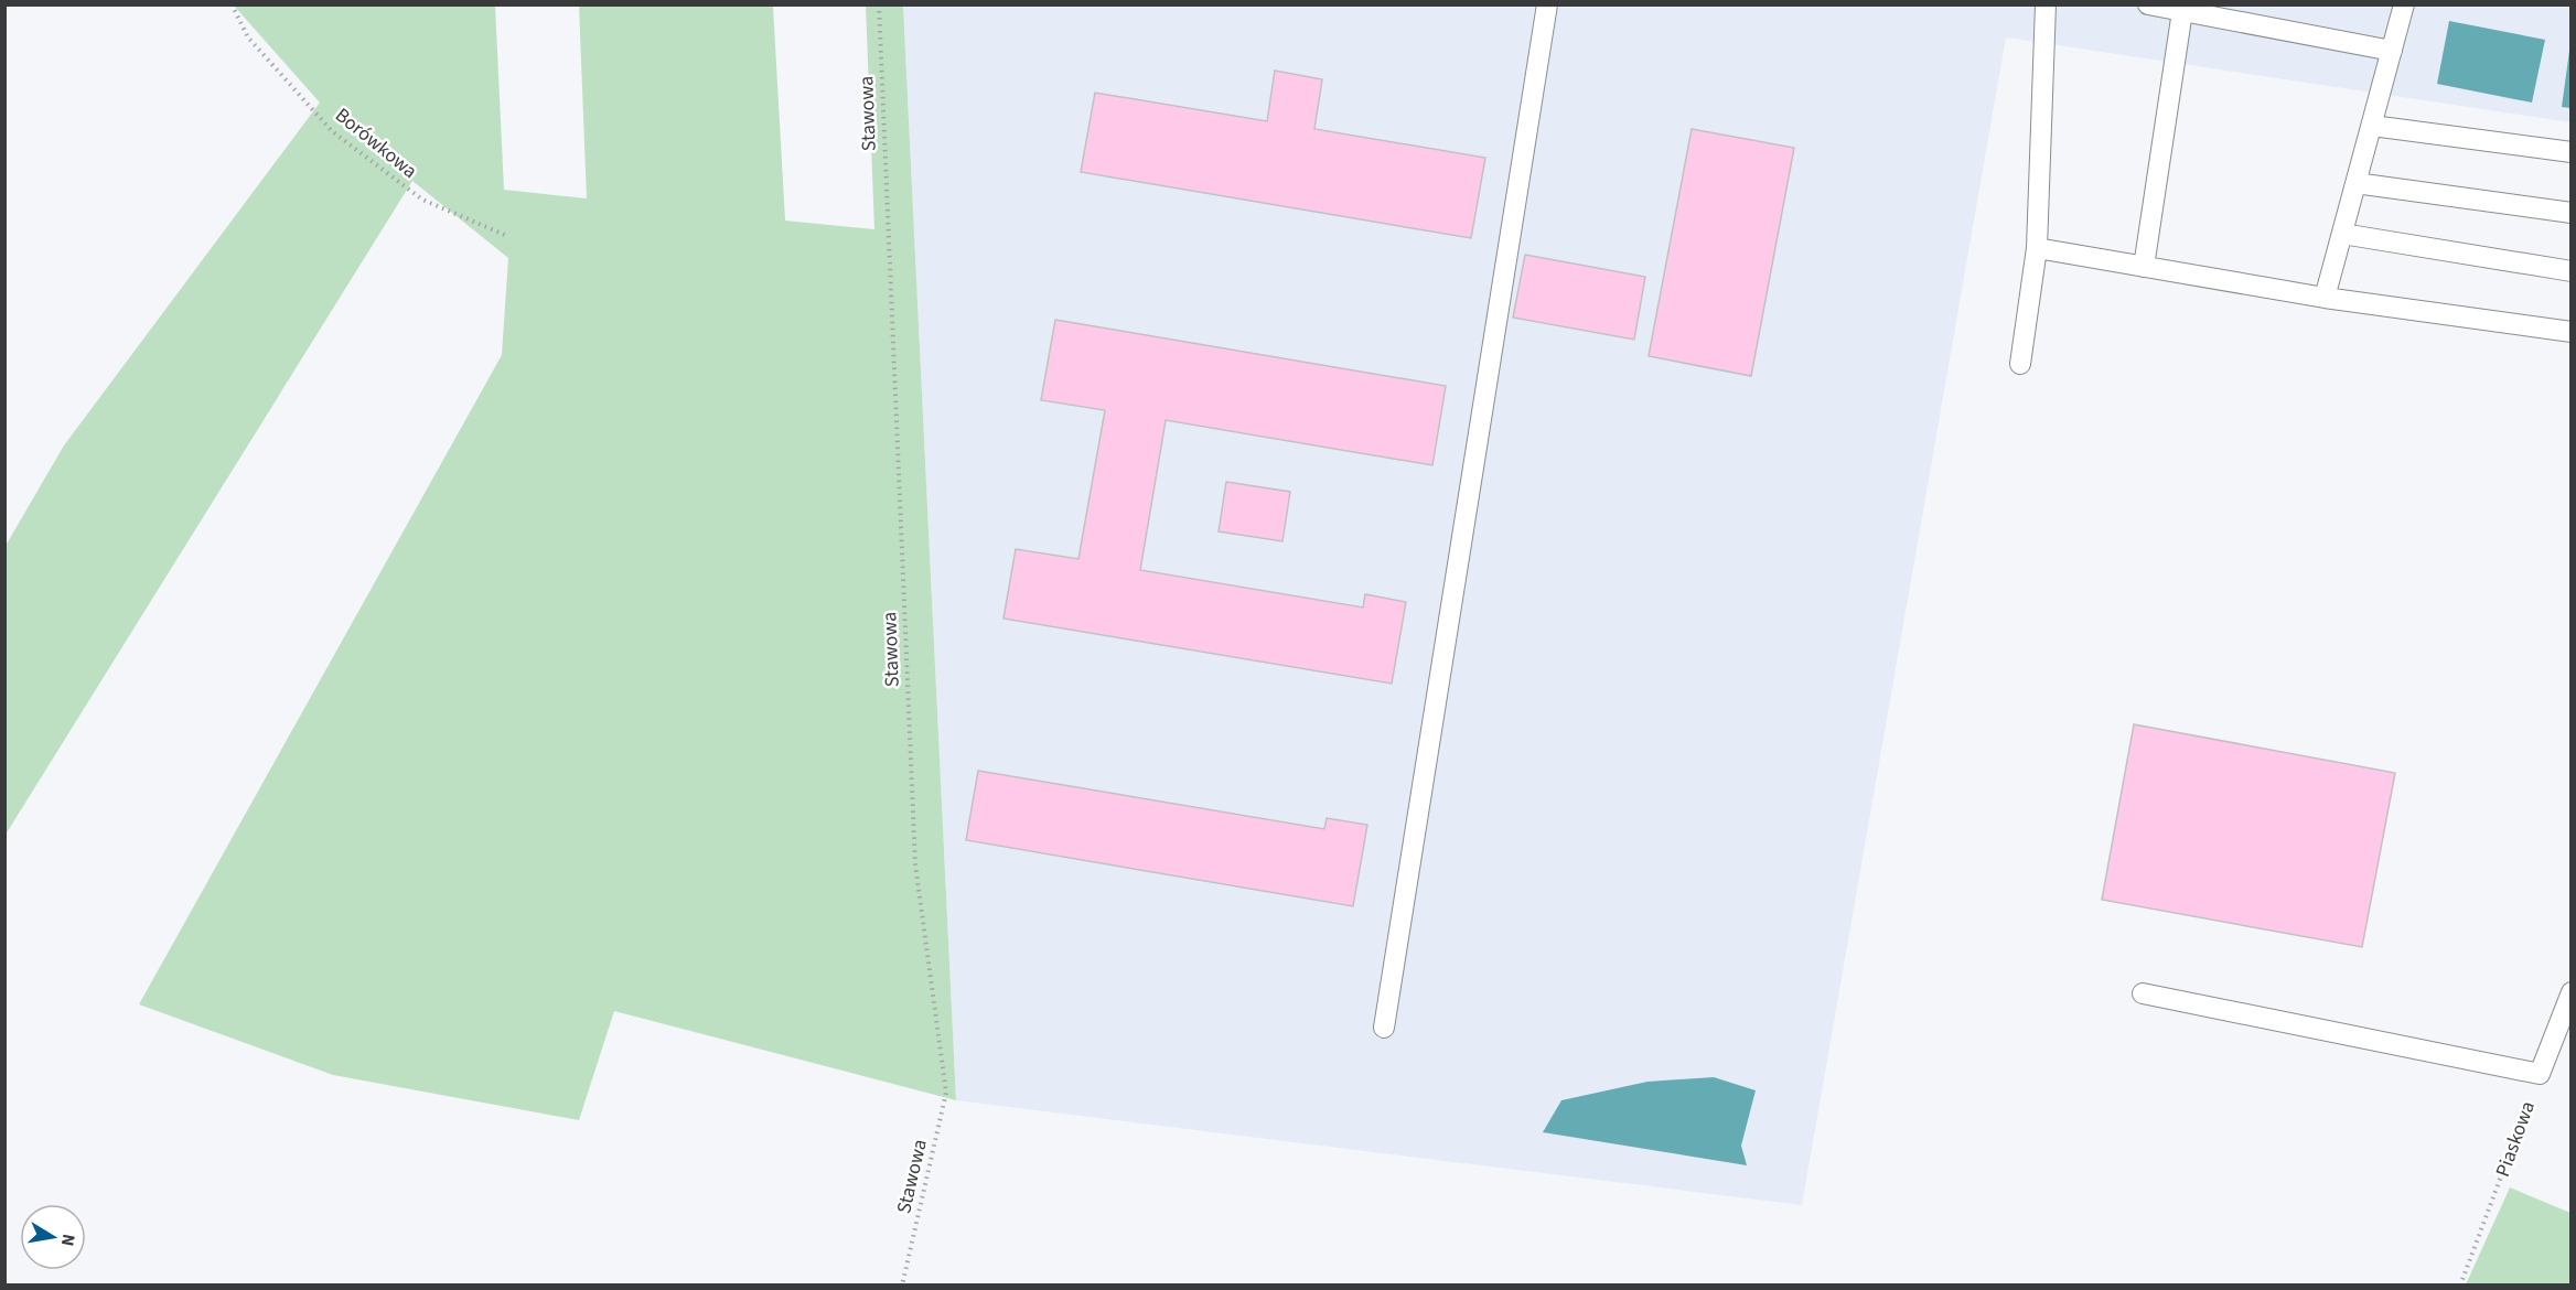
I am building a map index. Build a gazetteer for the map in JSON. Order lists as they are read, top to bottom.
{
  "streets": {
    "path": ["Stawowa", "Borówkowa", "Piaskowa"]
  },
  "north": "right"
}
